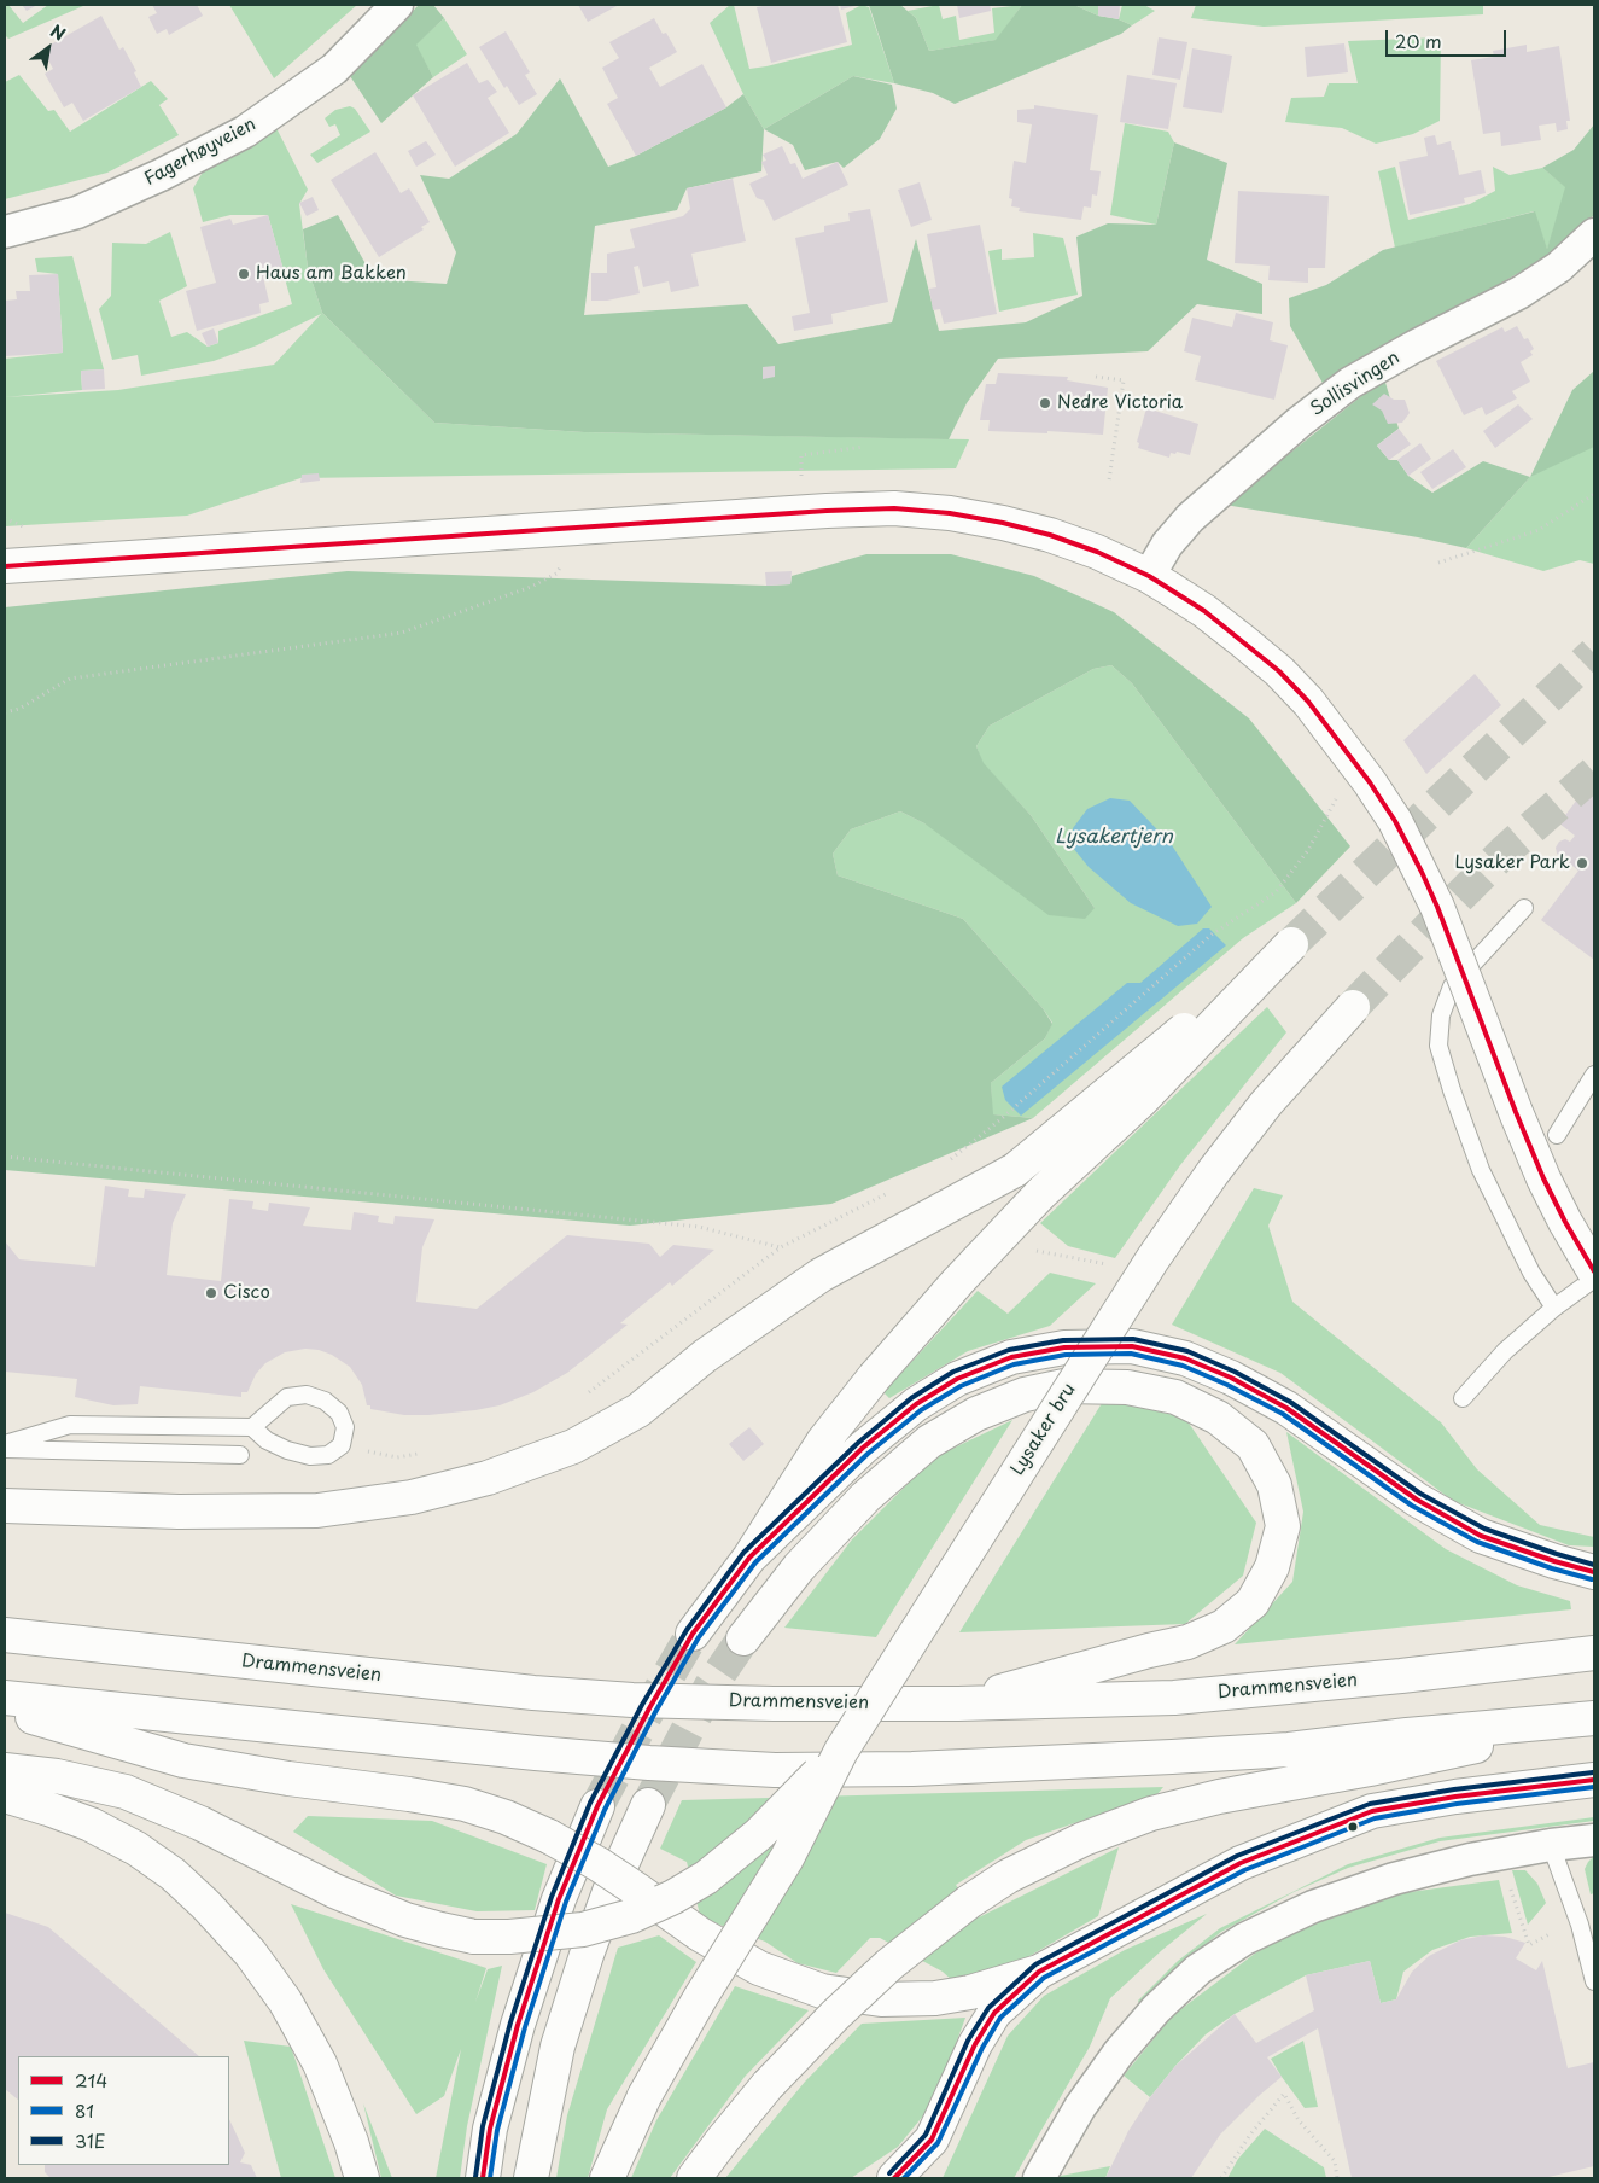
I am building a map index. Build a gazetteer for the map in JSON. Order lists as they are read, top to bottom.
{
  "streets": {
    "main road": ["Lysaker bru", "Drammensveien"],
    "street": ["Fagerhøyveien", "Sollisvingen"]
  },
  "water": ["Lysakertjern"],
  "places": [
    "Haus am Bakken",
    "Nedre Victoria",
    "Lysaker Park",
    "Cisco"
  ],
  "lines": ["transit line 214", "transit line 31E", "transit line 81"],
  "legend": ["214", "81", "31E"],
  "scale_bar": "20 m",
  "north": "top right"
}
